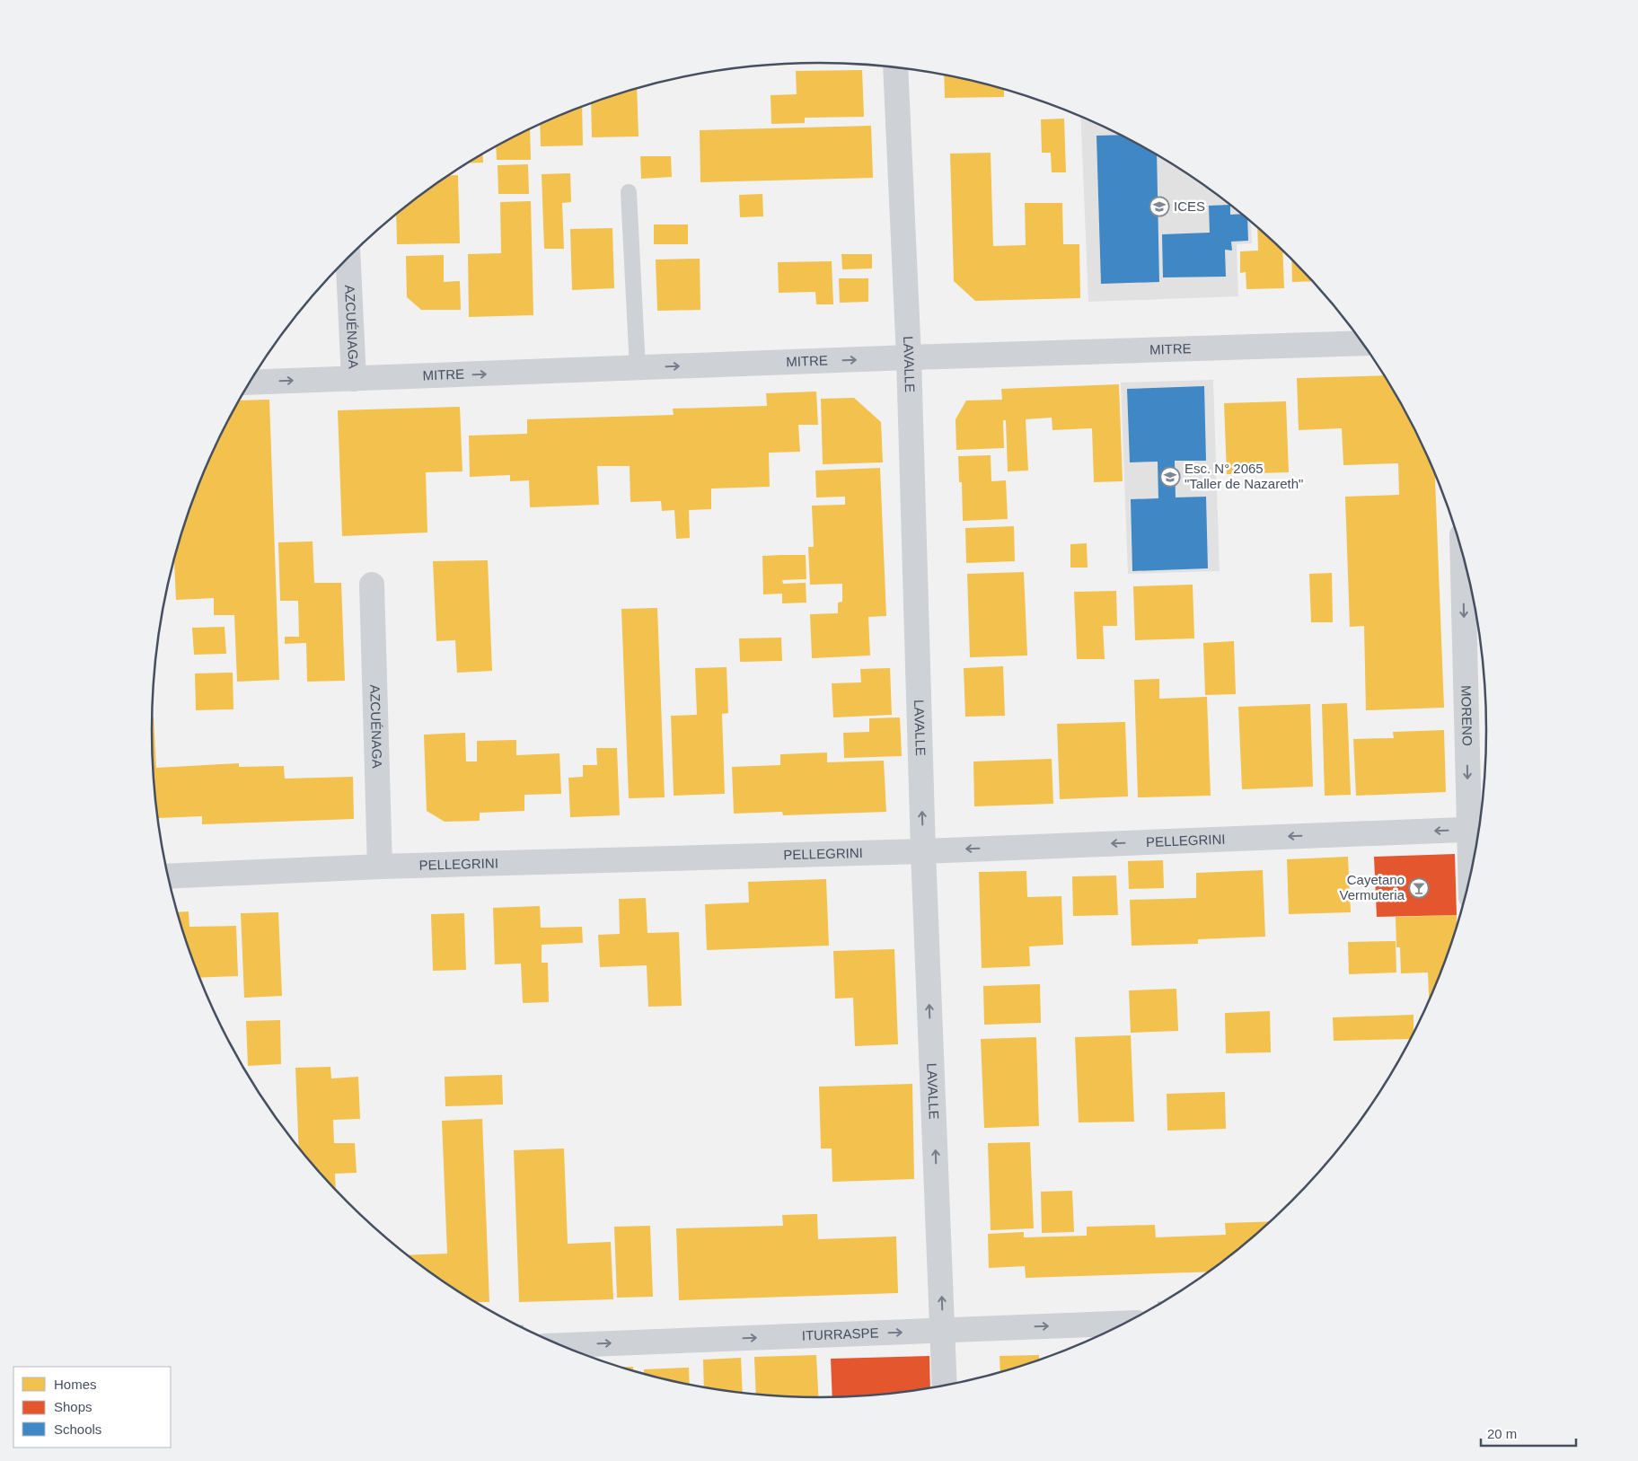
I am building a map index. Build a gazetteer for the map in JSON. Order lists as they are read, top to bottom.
{
  "streets": {
    "street": [
      "AZCUÉNAGA",
      "MITRE",
      "LAVALLE",
      "MORENO",
      "PELLEGRINI",
      "ITURRASPE"
    ]
  },
  "crossings": [
    ["AZCUÉNAGA", "MITRE"],
    ["AZCUÉNAGA", "PELLEGRINI"],
    ["MITRE", "LAVALLE"],
    ["LAVALLE", "PELLEGRINI"],
    ["LAVALLE", "ITURRASPE"],
    ["MORENO", "PELLEGRINI"]
  ],
  "one_way": [
    "MITRE",
    "LAVALLE",
    "MORENO",
    "PELLEGRINI",
    "ITURRASPE"
  ],
  "places": {
    "school or university": ["ICES", "Esc. N° 2065 \"Taller de Nazareth\""],
    "bar": ["Cayetano Vermuteria"]
  },
  "legend": ["Homes", "Shops", "Schools"],
  "scale_bar": "20 m"
}
